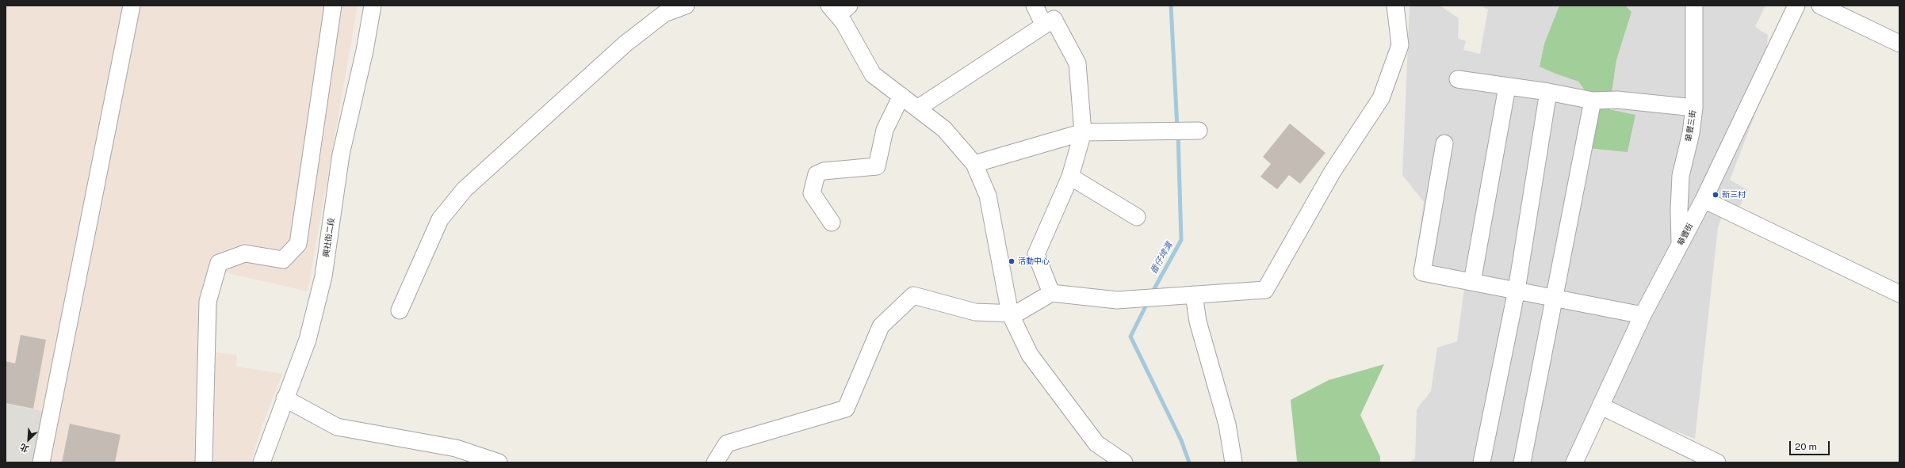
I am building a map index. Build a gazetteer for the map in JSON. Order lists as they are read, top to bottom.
{
  "streets": {
    "street": ["華豐三街", "華豐街", "興社街二段"]
  },
  "crossings": [
    ["華豐三街", "華豐街"]
  ],
  "water": ["番仔埤溝"],
  "places": ["新三村", "活動中心"],
  "scale_bar": "20 m",
  "north": "bottom left"
}
